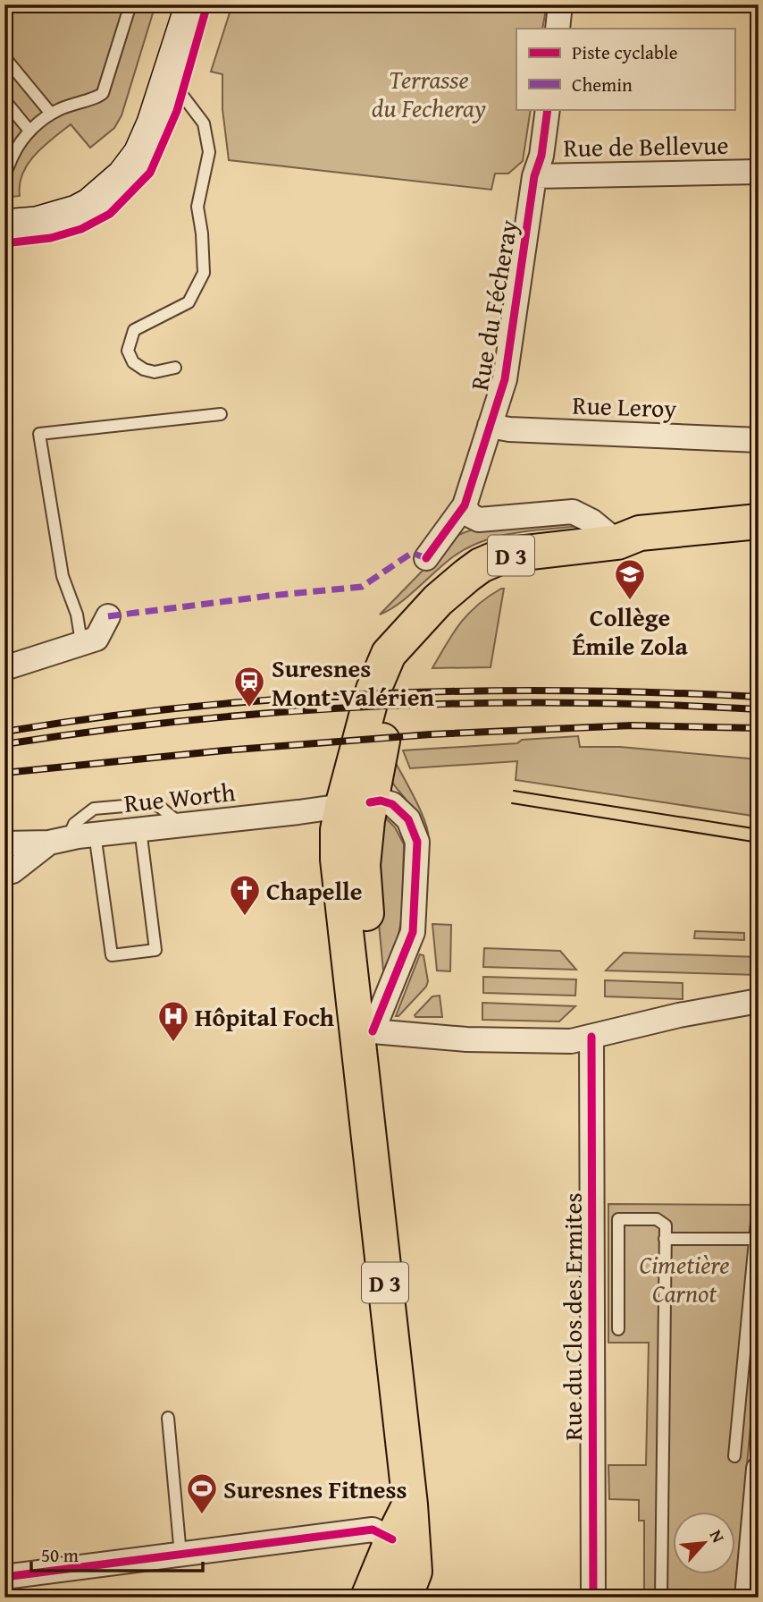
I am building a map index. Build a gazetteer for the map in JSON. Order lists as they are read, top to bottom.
{
  "streets": {
    "main road": ["D 3"],
    "street": [
      "Rue de Bellevue",
      "Rue du Fécheray",
      "Rue Leroy",
      "Rue Worth",
      "Rue du Clos des Ermites"
    ]
  },
  "crossings": [
    ["Rue de Bellevue", "Rue du Fécheray"],
    ["Rue du Fécheray", "Rue Leroy"],
    ["D 3", "Rue Worth"]
  ],
  "parks": ["Terrasse du Fecheray", "Cimetière Carnot"],
  "places": {
    "school or university": ["Collège Émile Zola"],
    "station": ["Suresnes Mont-Valérien"],
    "church": ["Chapelle"],
    "hospital": ["Hôpital Foch"],
    "sports": ["Suresnes Fitness"]
  },
  "legend": ["Piste cyclable", "Chemin"],
  "scale_bar": "50 m",
  "north": "top right"
}
